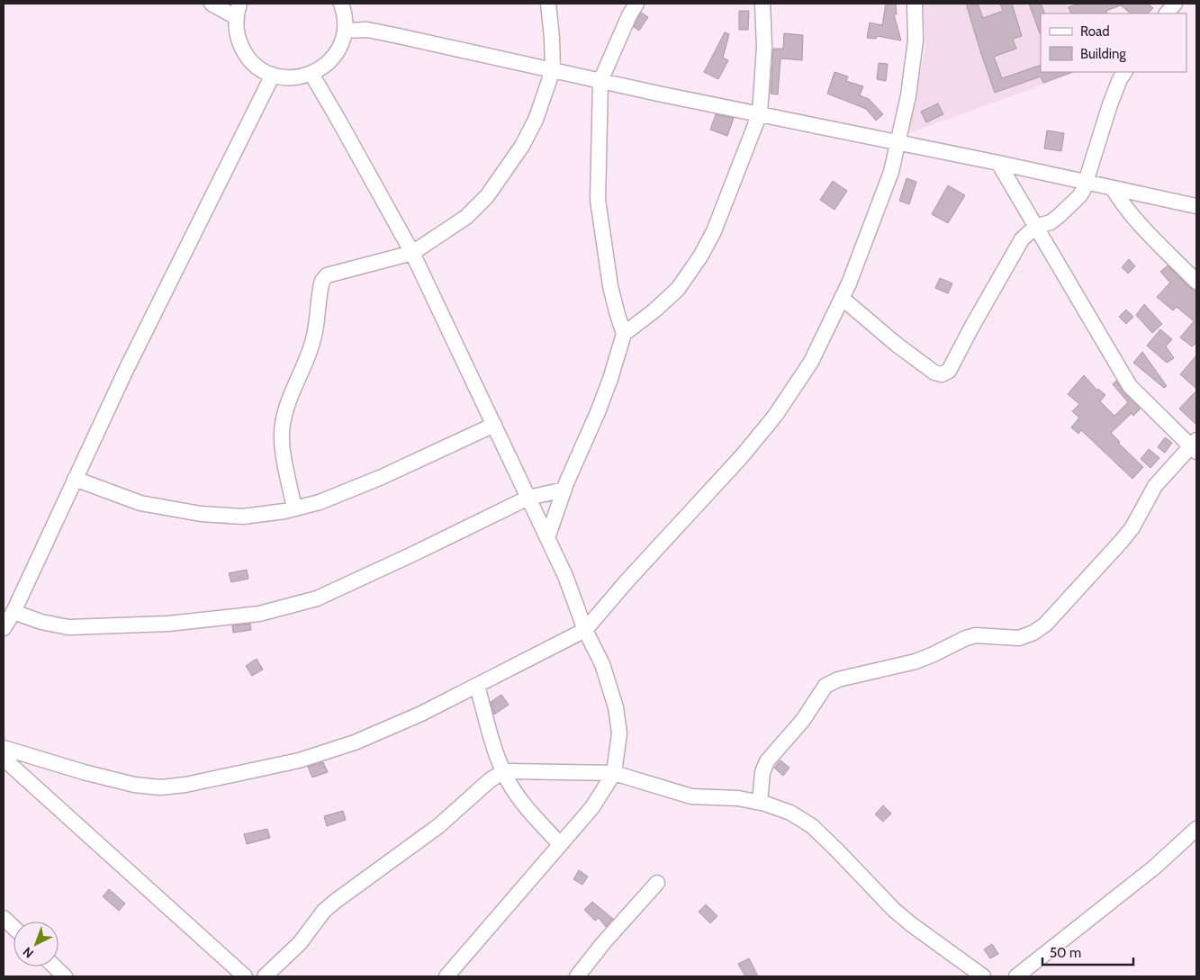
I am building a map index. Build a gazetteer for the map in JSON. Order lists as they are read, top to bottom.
{
  "legend": ["Road", "Building"],
  "scale_bar": "50 m",
  "north": "bottom left"
}
